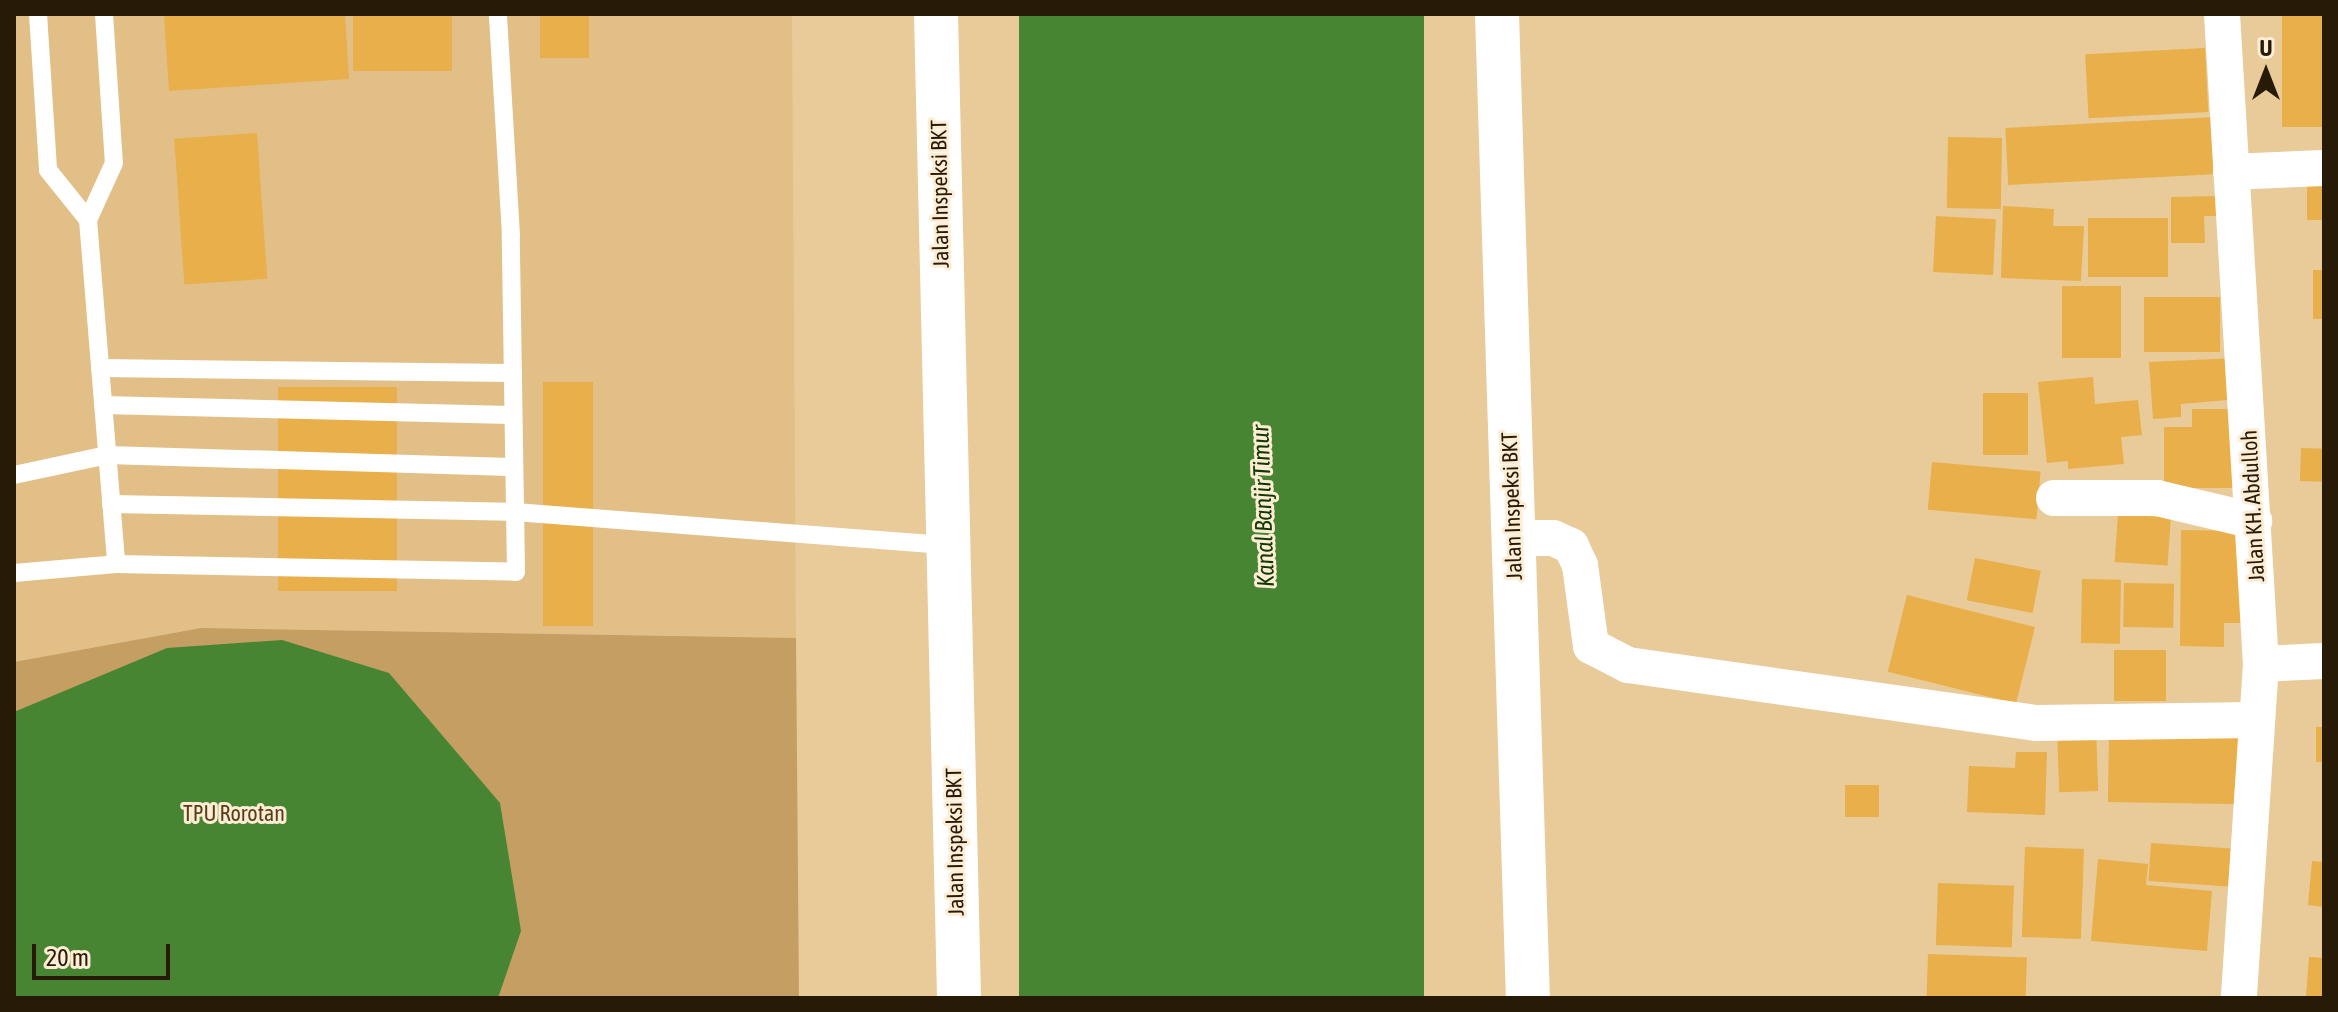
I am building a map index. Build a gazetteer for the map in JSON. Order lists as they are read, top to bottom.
{
  "streets": {
    "street": ["Jalan Inspeksi BKT", "Jalan KH. Abdulloh"]
  },
  "water": ["Kanal Banjir Timur"],
  "parks": ["TPU Rorotan"],
  "scale_bar": "20 m",
  "north": "top"
}
